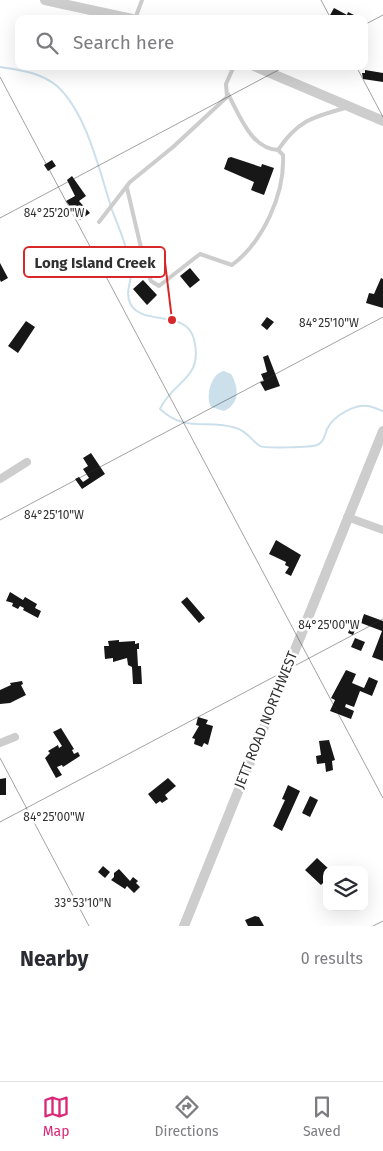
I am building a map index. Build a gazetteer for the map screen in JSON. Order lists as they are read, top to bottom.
{
  "streets": {
    "street": ["JETT ROAD NORTHWEST"]
  },
  "places": ["Long Island Creek"],
  "page": {
    "search": "Search here",
    "heading": ["Nearby", "0 results"],
    "nav": ["Map", "Directions", "Saved"]
  },
  "coordinates": [
    "84°25'20\"W",
    "84°25'10\"W",
    "84°25'00\"W",
    "33°53'10\"N"
  ]
}
